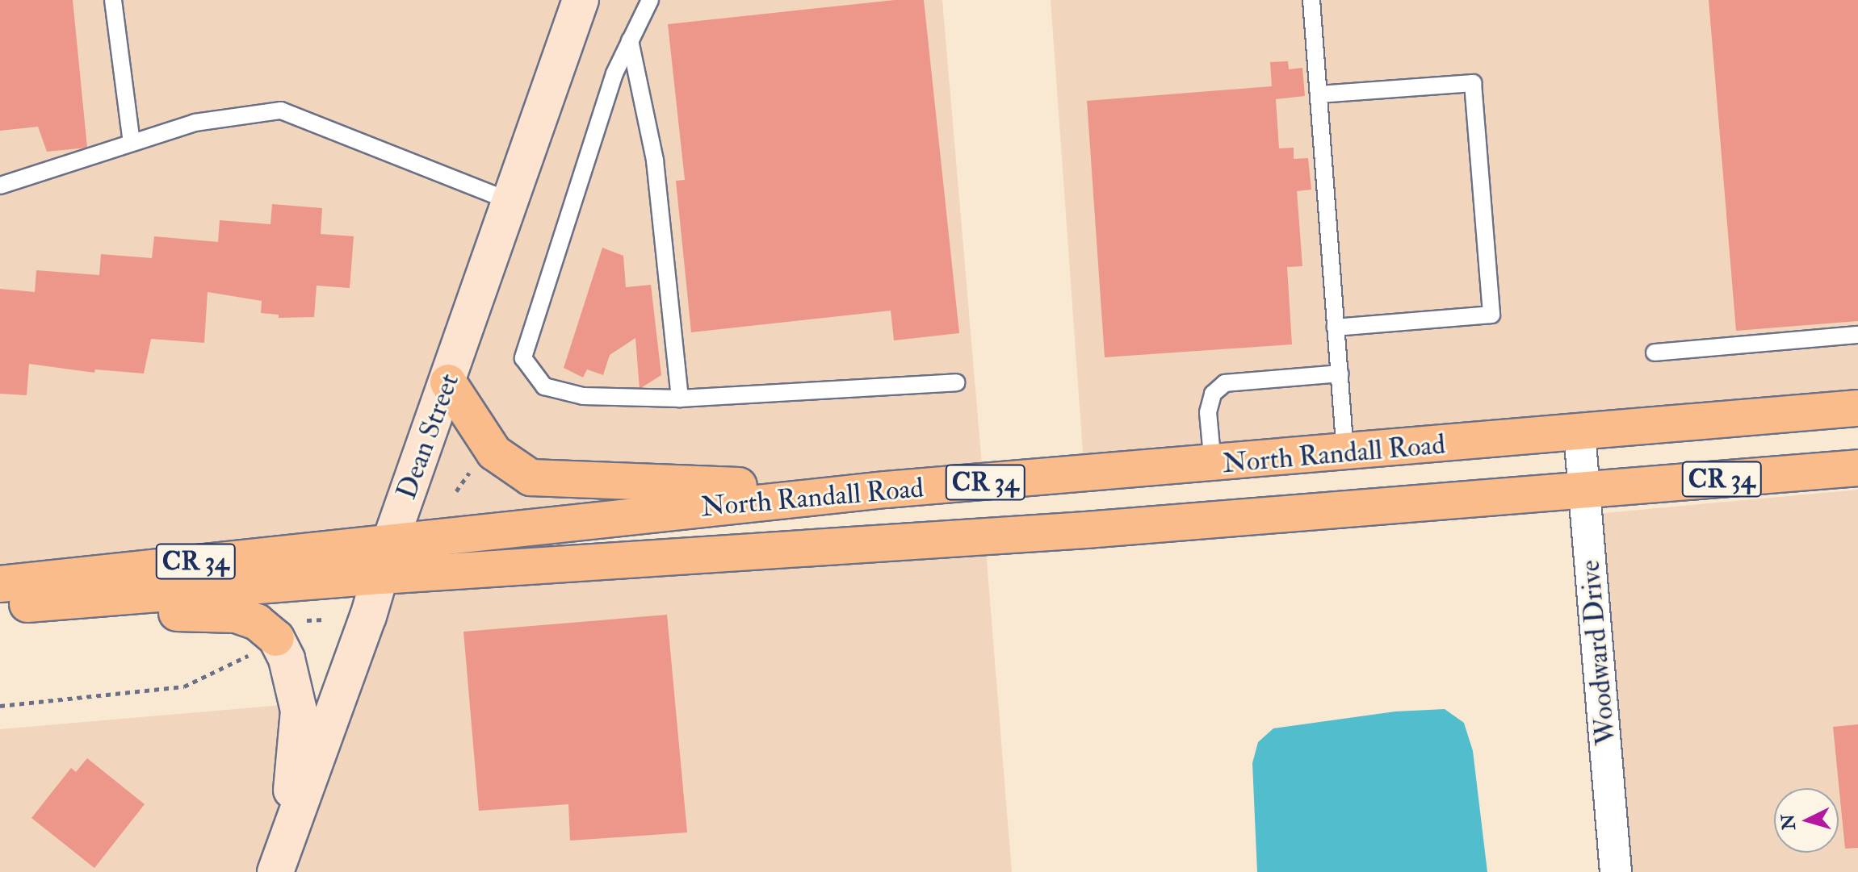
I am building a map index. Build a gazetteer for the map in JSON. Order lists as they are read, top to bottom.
{
  "streets": {
    "main road": ["North Randall Road", "CR 34"],
    "street": ["Dean Street", "Woodward Drive"]
  },
  "crossings": [
    ["Dean Street", "North Randall Road"],
    ["Dean Street", "CR 34"],
    ["North Randall Road", "CR 34"],
    ["North Randall Road", "Woodward Drive"]
  ],
  "north": "left"
}
